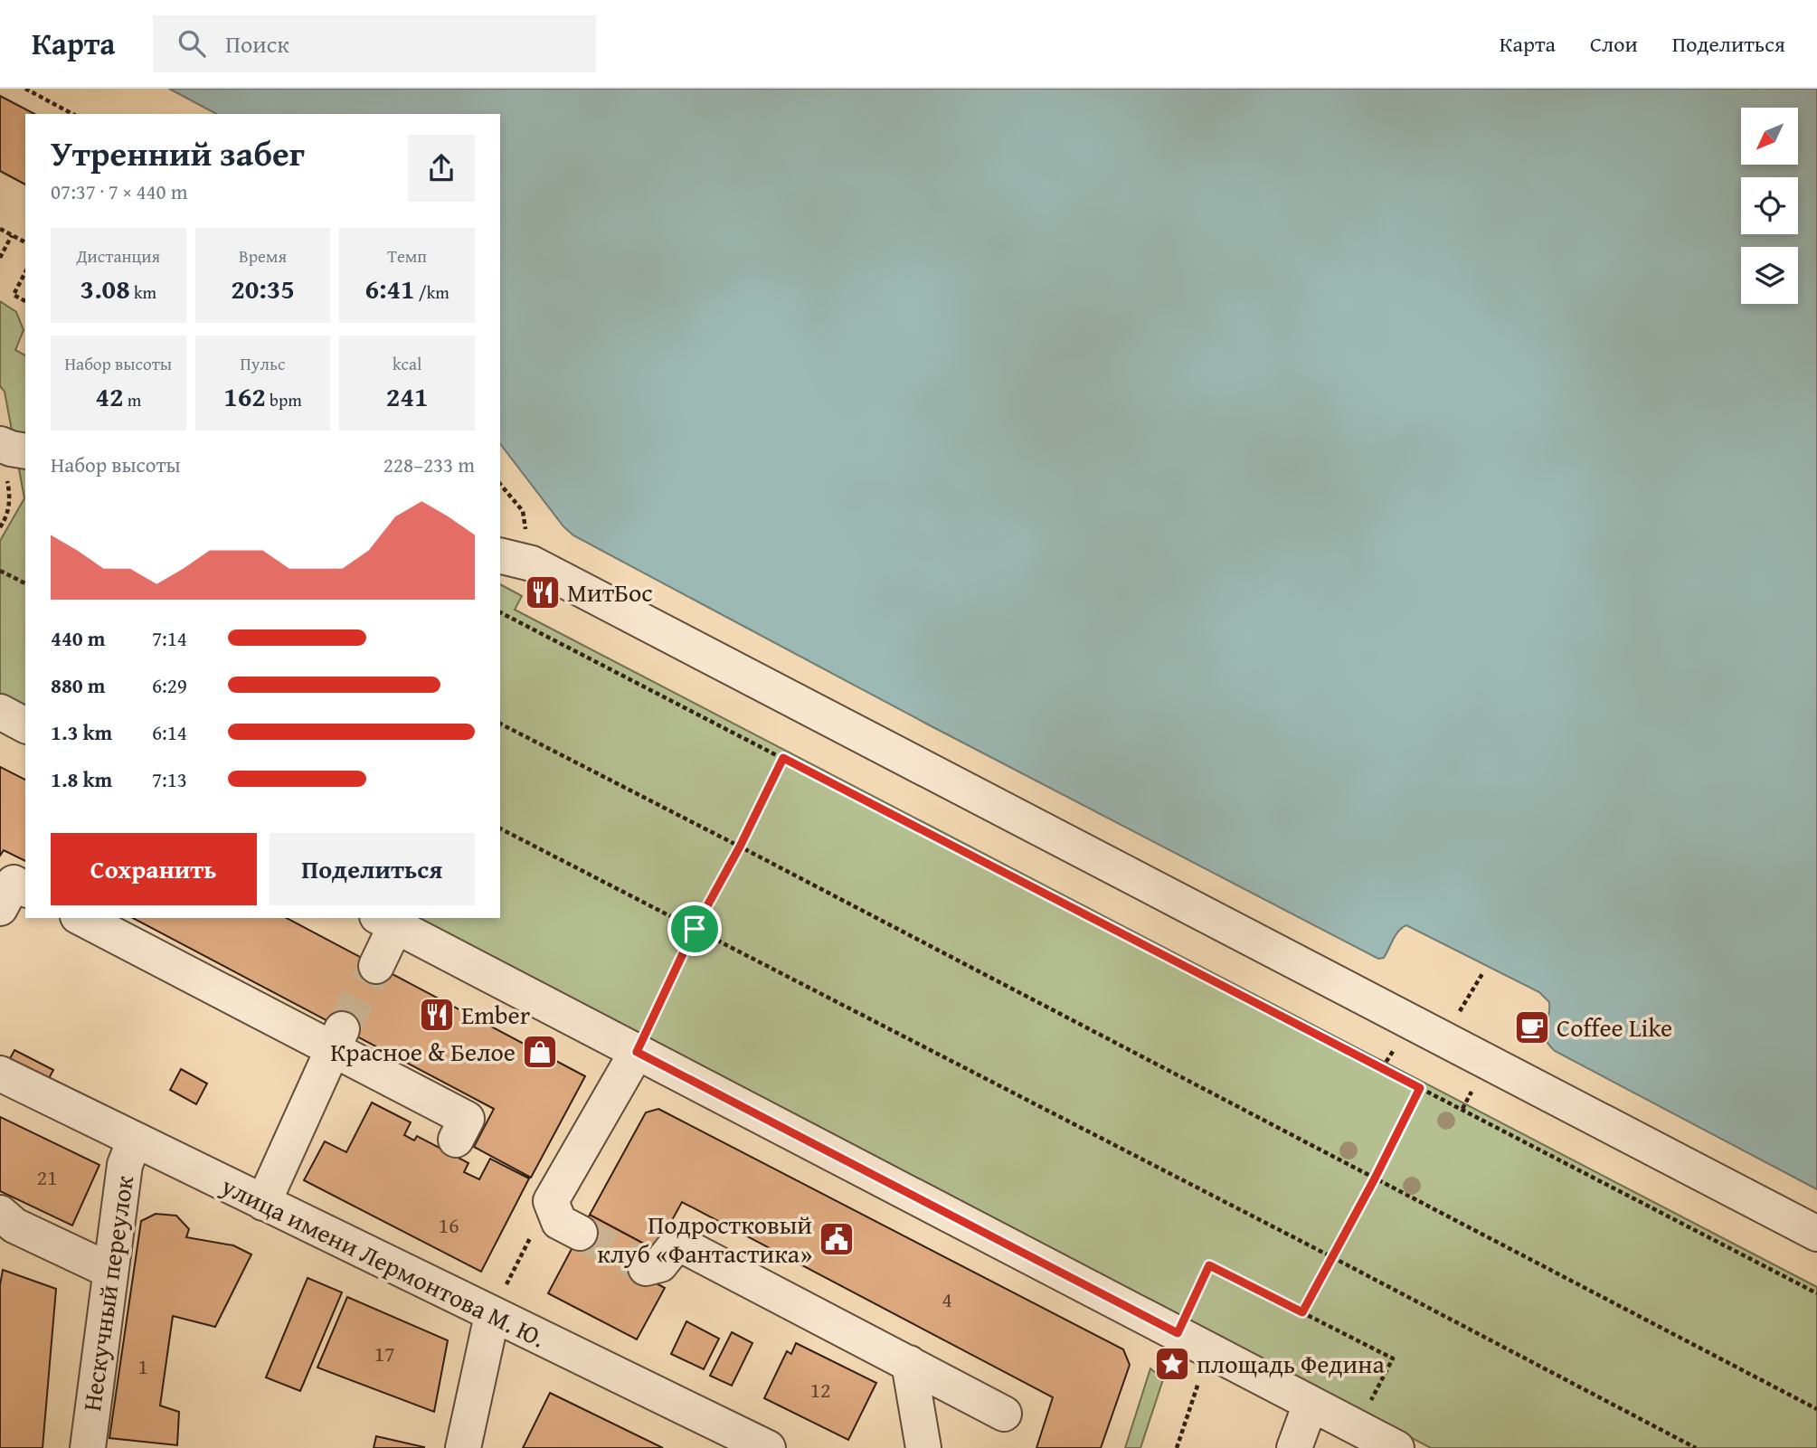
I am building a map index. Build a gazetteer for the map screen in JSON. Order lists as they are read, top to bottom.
{
  "streets": {
    "street": ["улица имени Лермонтова М. Ю.", "Нескучный переулок"]
  },
  "crossings": [
    ["улица имени Лермонтова М. Ю.", "Нескучный переулок"]
  ],
  "places": {
    "restaurant": ["МитБос", "Ember"],
    "cafe": ["Coffee Like"],
    "shop": ["Красное & Белое"],
    "public building": ["Подростковый клуб «Фантастика»"],
    "place": ["площадь Федина"]
  },
  "house_numbers": [
    "21",
    "16",
    "4",
    "17",
    "1",
    "12"
  ],
  "north": "bottom left",
  "page": {
    "header": "Карта",
    "search": "Поиск",
    "nav": ["Карта", "Слои", "Поделиться"],
    "heading": ["Утренний забег", "07:37 · 7 × 440 m"],
    "stats": [
      ["Дистанция", "3.08 km"],
      ["Время", "20:35"],
      ["Темп", "6:41 /km"],
      ["Набор высоты", "42 m"],
      ["Пульс", "162 bpm"],
      ["kcal", "241"]
    ],
    "chart": ["Набор высоты", "228–233 m"],
    "list": [
      {
        "name": "440 m",
        "note": "7:14"
      },
      {
        "name": "880 m",
        "note": "6:29"
      },
      {
        "name": "1.3 km",
        "note": "6:14"
      },
      {
        "name": "1.8 km",
        "note": "7:13"
      }
    ],
    "buttons": ["Сохранить", "Поделиться"]
  }
}
